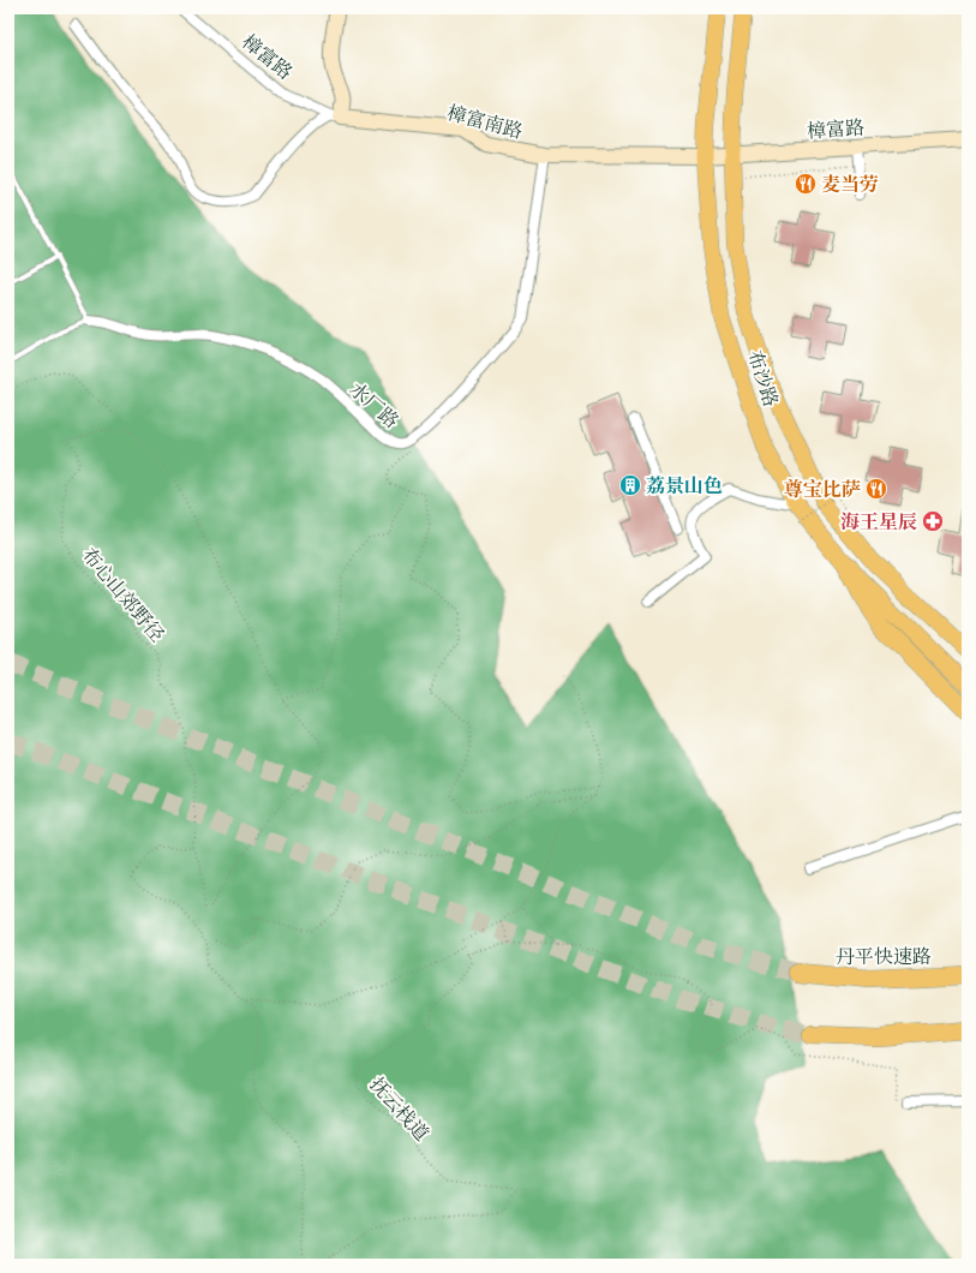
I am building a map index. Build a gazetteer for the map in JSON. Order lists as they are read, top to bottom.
{
  "streets": {
    "highway": ["丹平快速路"],
    "main road": ["布沙路"],
    "street": ["樟富路", "樟富南路", "水厂路"],
    "path": ["布心山郊野径", "抚云栈道"]
  },
  "crossings": [
    ["樟富路", "樟富南路"],
    ["樟富路", "布沙路"],
    ["樟富南路", "布沙路"],
    ["樟富南路", "水厂路"]
  ],
  "places": {
    "restaurant": ["麦当劳", "尊宝比萨"],
    "building": ["荔景山色"],
    "pharmacy": ["海王星辰"]
  }
}
